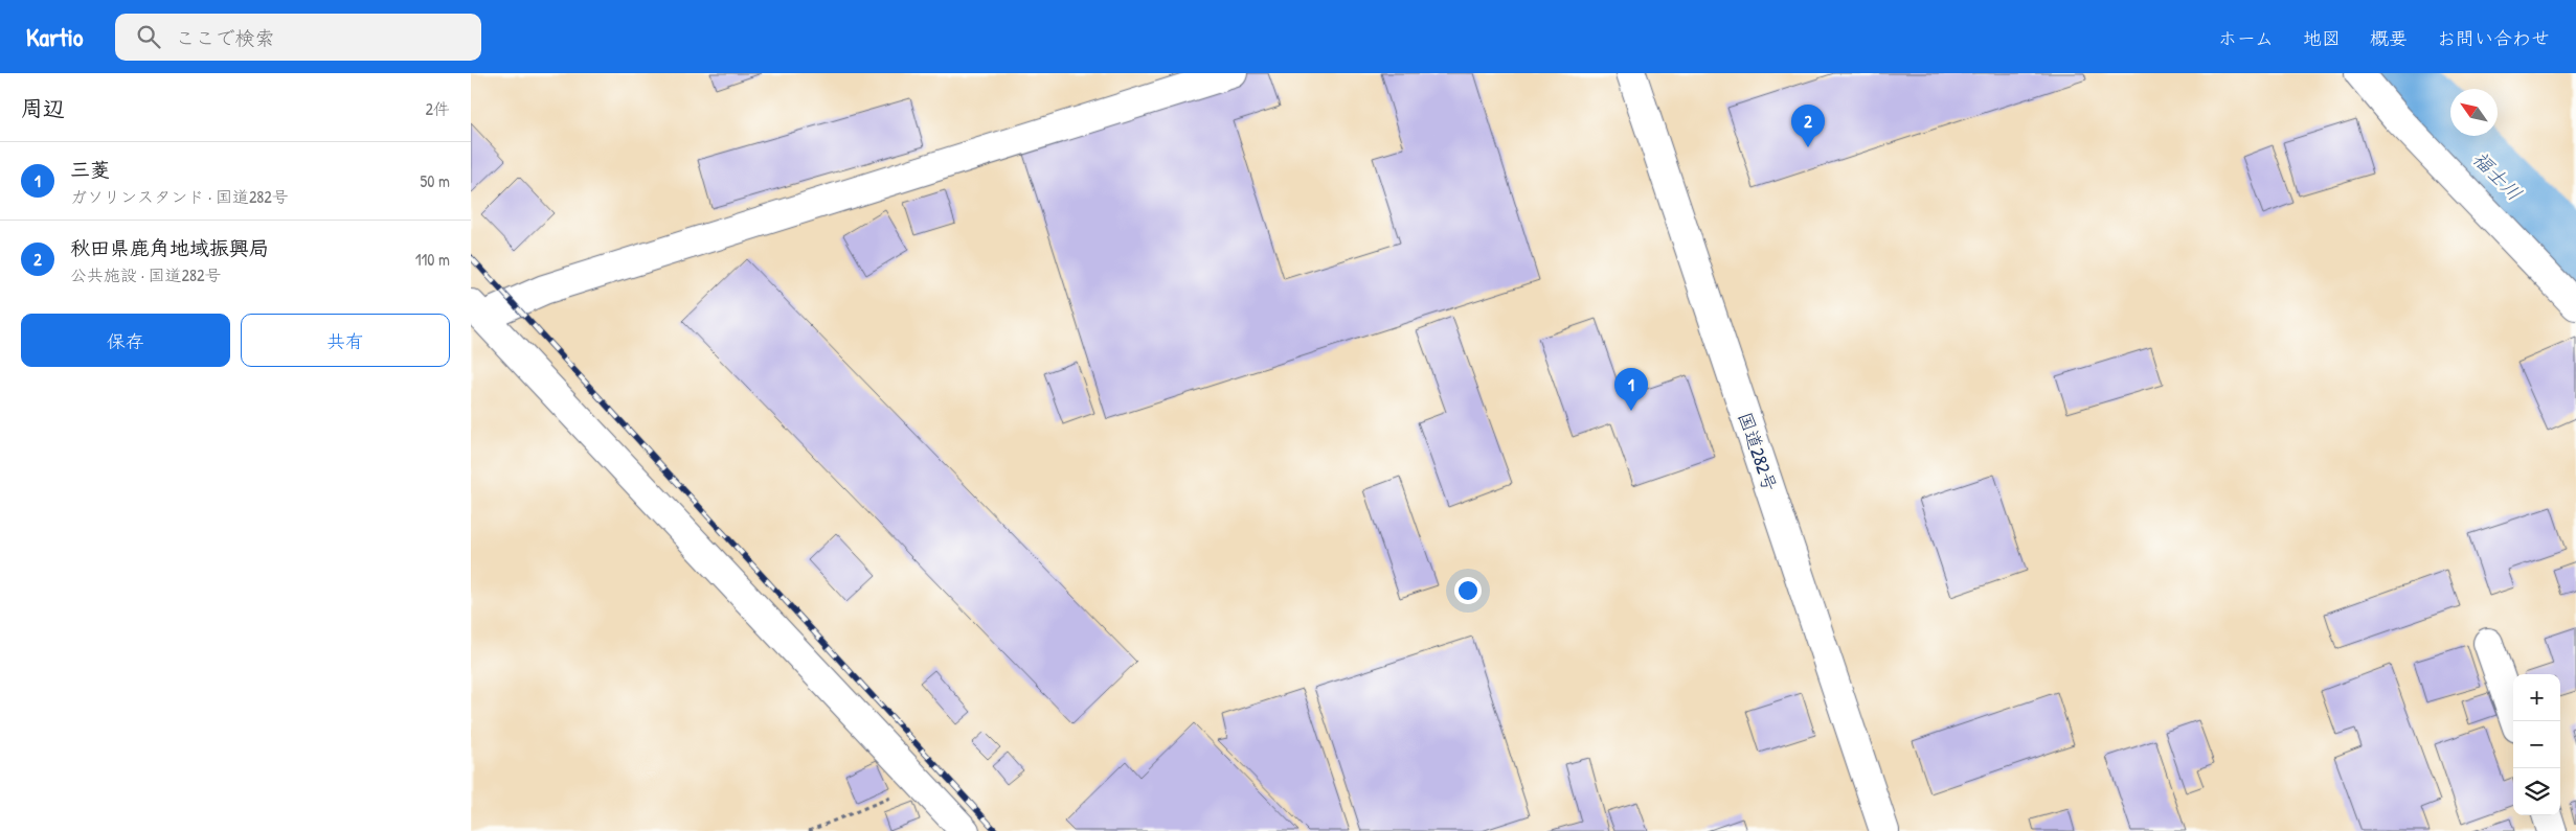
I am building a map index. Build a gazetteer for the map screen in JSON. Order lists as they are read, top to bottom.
{
  "streets": {
    "main road": ["国道282号"]
  },
  "water": ["福士川"],
  "north": "top left",
  "page": {
    "header": "Kartio",
    "search": "ここで検索",
    "nav": [
      "ホーム",
      "地図",
      "概要",
      "お問い合わせ"
    ],
    "heading": ["周辺", "2件"],
    "pins": ["2", "1"],
    "list": [
      {
        "mark": "1",
        "name": "三菱",
        "note": "ガソリンスタンド · 国道282号",
        "value": "50 m"
      },
      {
        "mark": "2",
        "name": "秋田県鹿角地域振興局",
        "note": "公共施設 · 国道282号",
        "value": "110 m"
      }
    ],
    "buttons": ["保存", "共有"],
    "map_buttons": ["+", "−"]
  }
}
